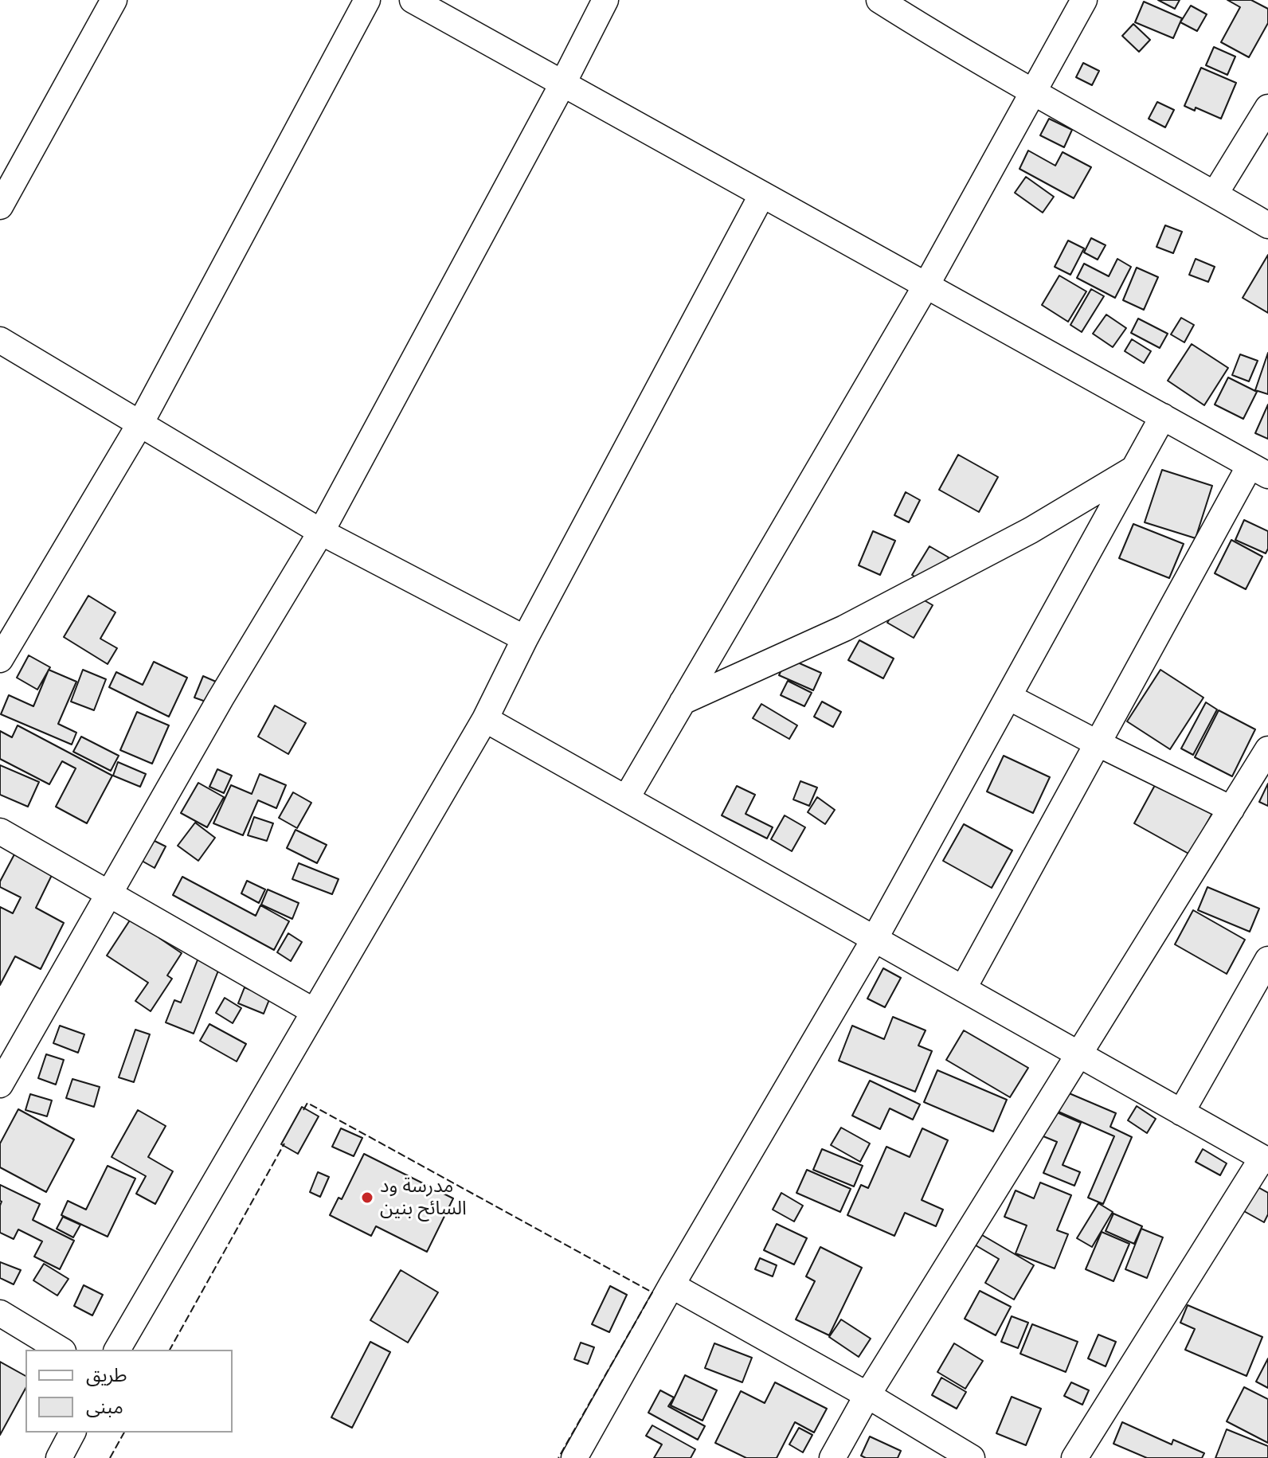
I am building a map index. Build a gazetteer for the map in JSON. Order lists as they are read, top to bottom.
{
  "places": ["مدرسة ود السائح بنين"],
  "legend": ["طريق", "مبنى"]
}
